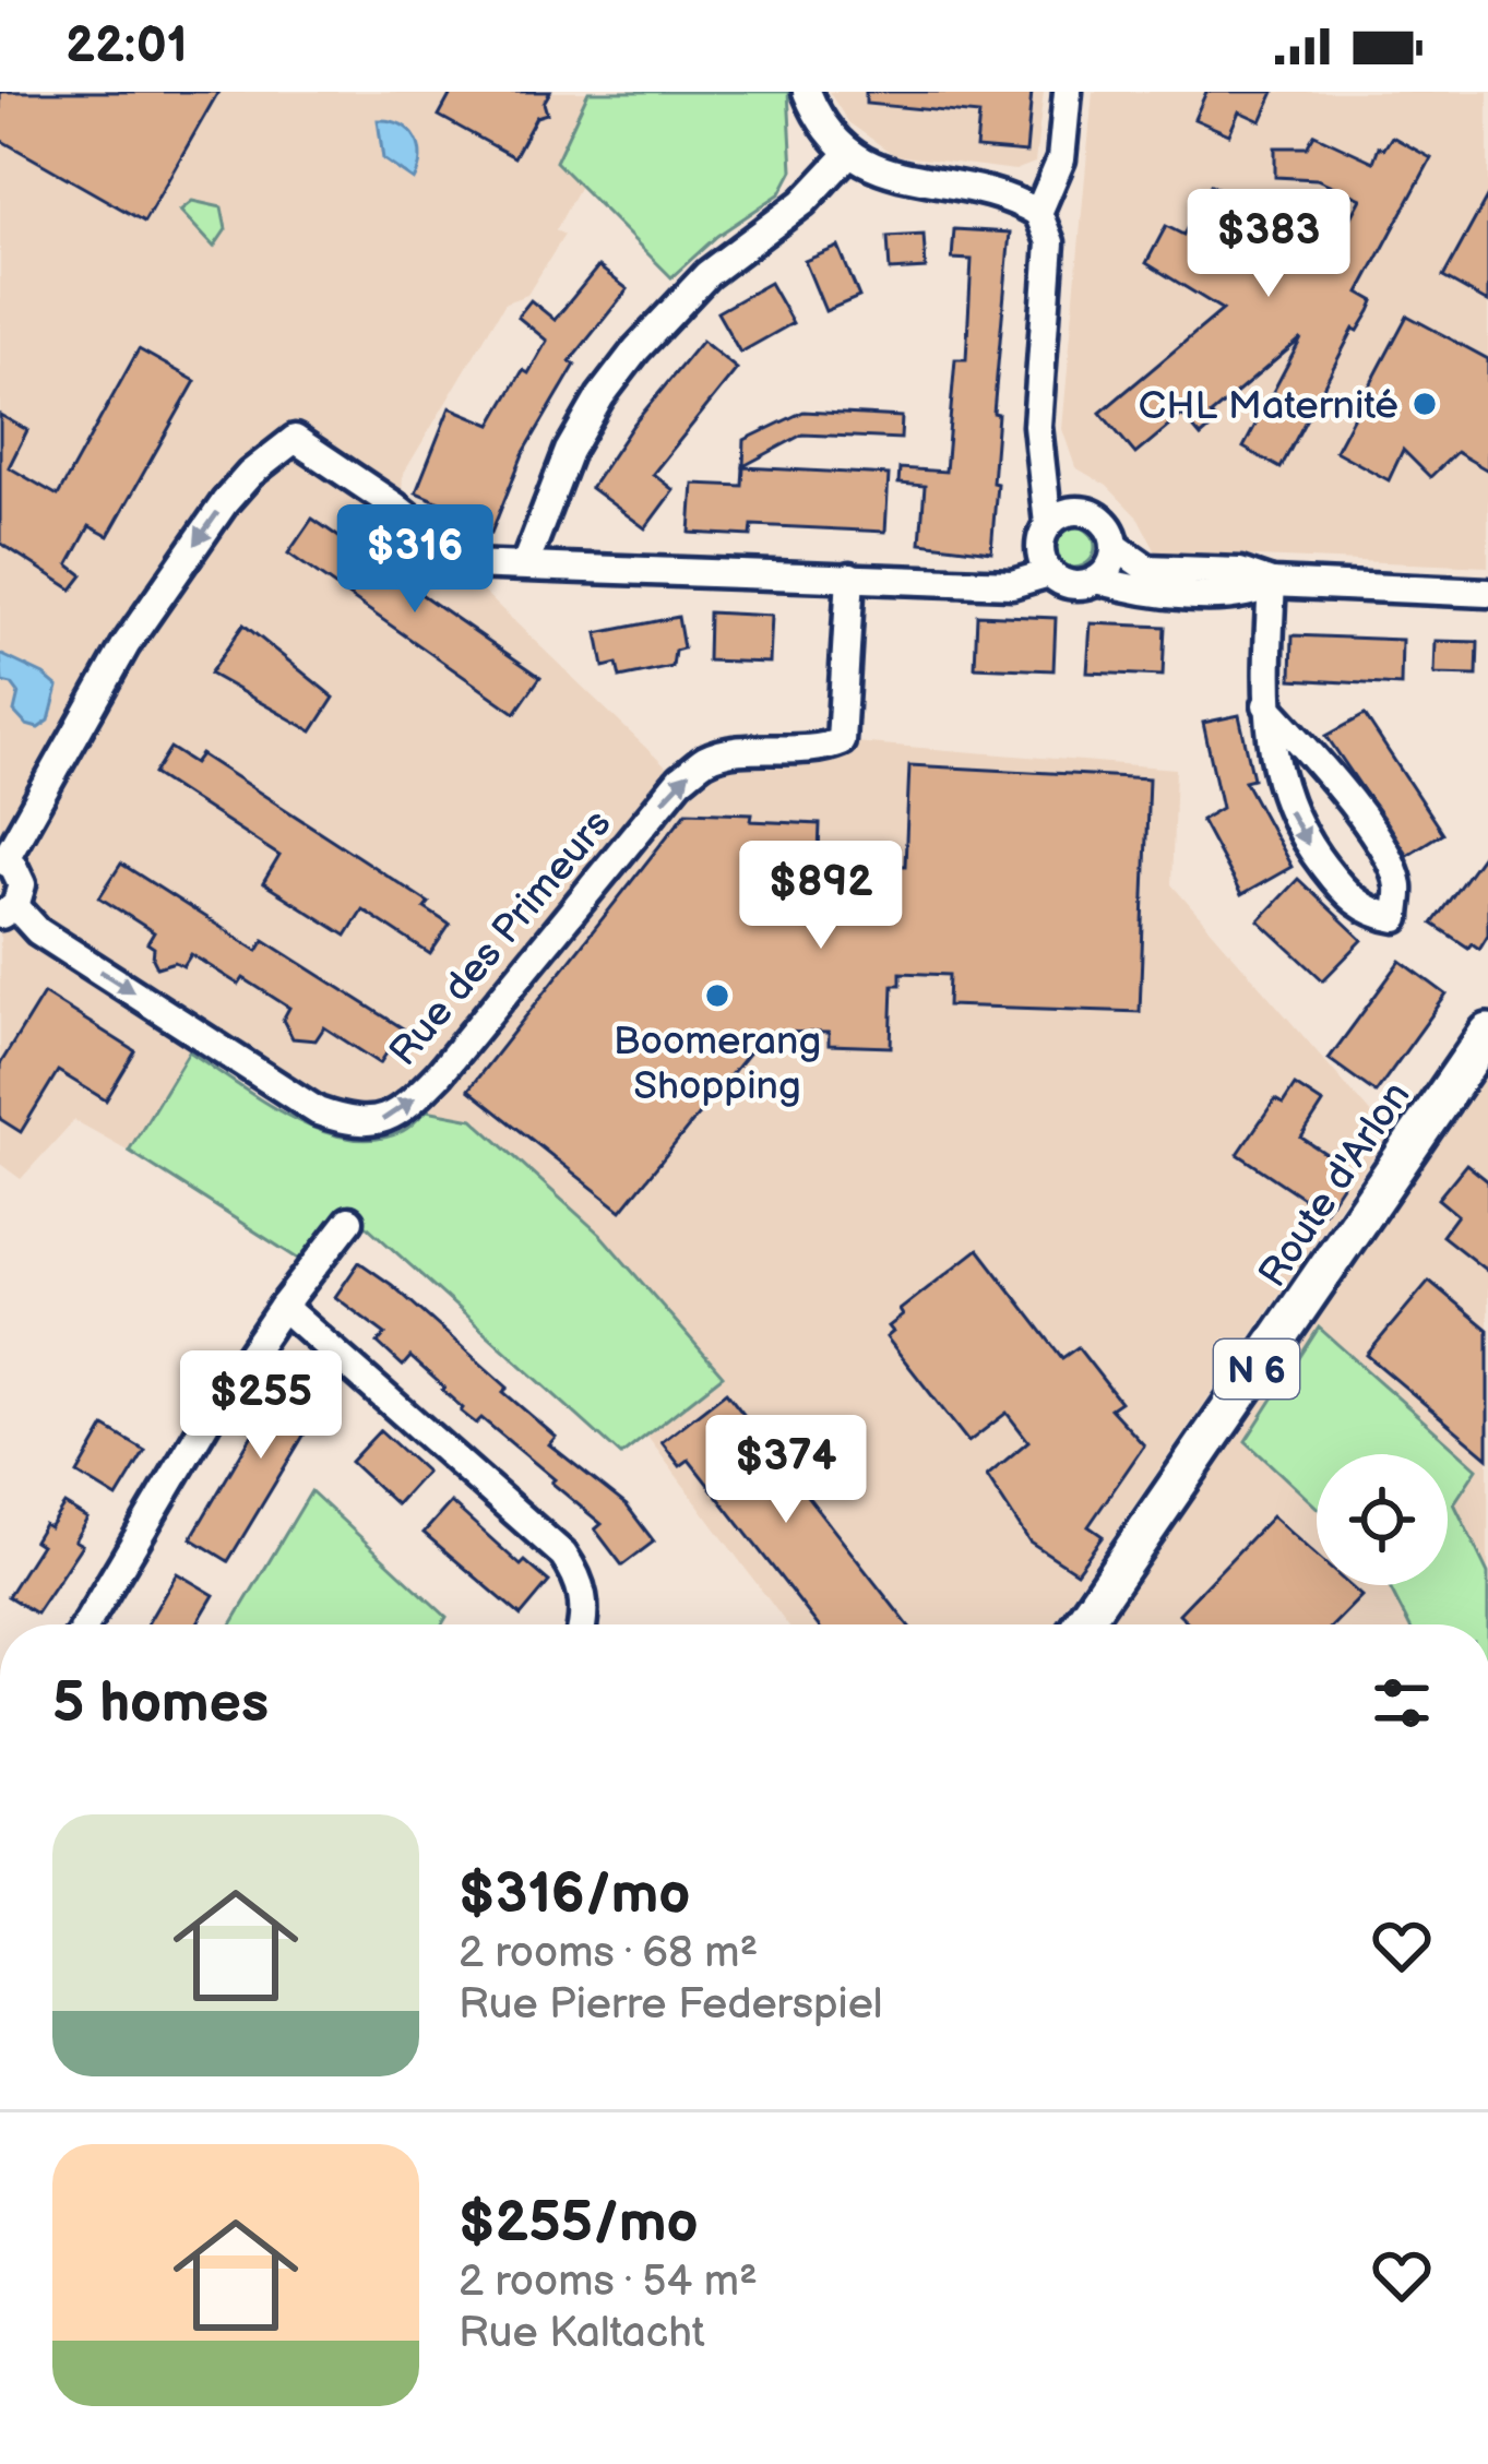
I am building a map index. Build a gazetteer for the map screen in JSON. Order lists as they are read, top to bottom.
{
  "streets": {
    "main road": ["Route d'Arlon", "N 6"],
    "street": ["Rue des Primeurs"]
  },
  "places": ["CHL Maternité", "Boomerang Shopping"],
  "page": {
    "status": "22:01",
    "price": [
      "$383",
      "$316",
      "$892",
      "$255",
      "$374"
    ],
    "heading": "5 homes",
    "list": [
      {
        "name": "$316/mo",
        "note": "2 rooms · 68 m² · Rue Pierre Federspiel"
      },
      {
        "name": "$255/mo",
        "note": "2 rooms · 54 m² · Rue Kaltacht"
      }
    ]
  }
}
